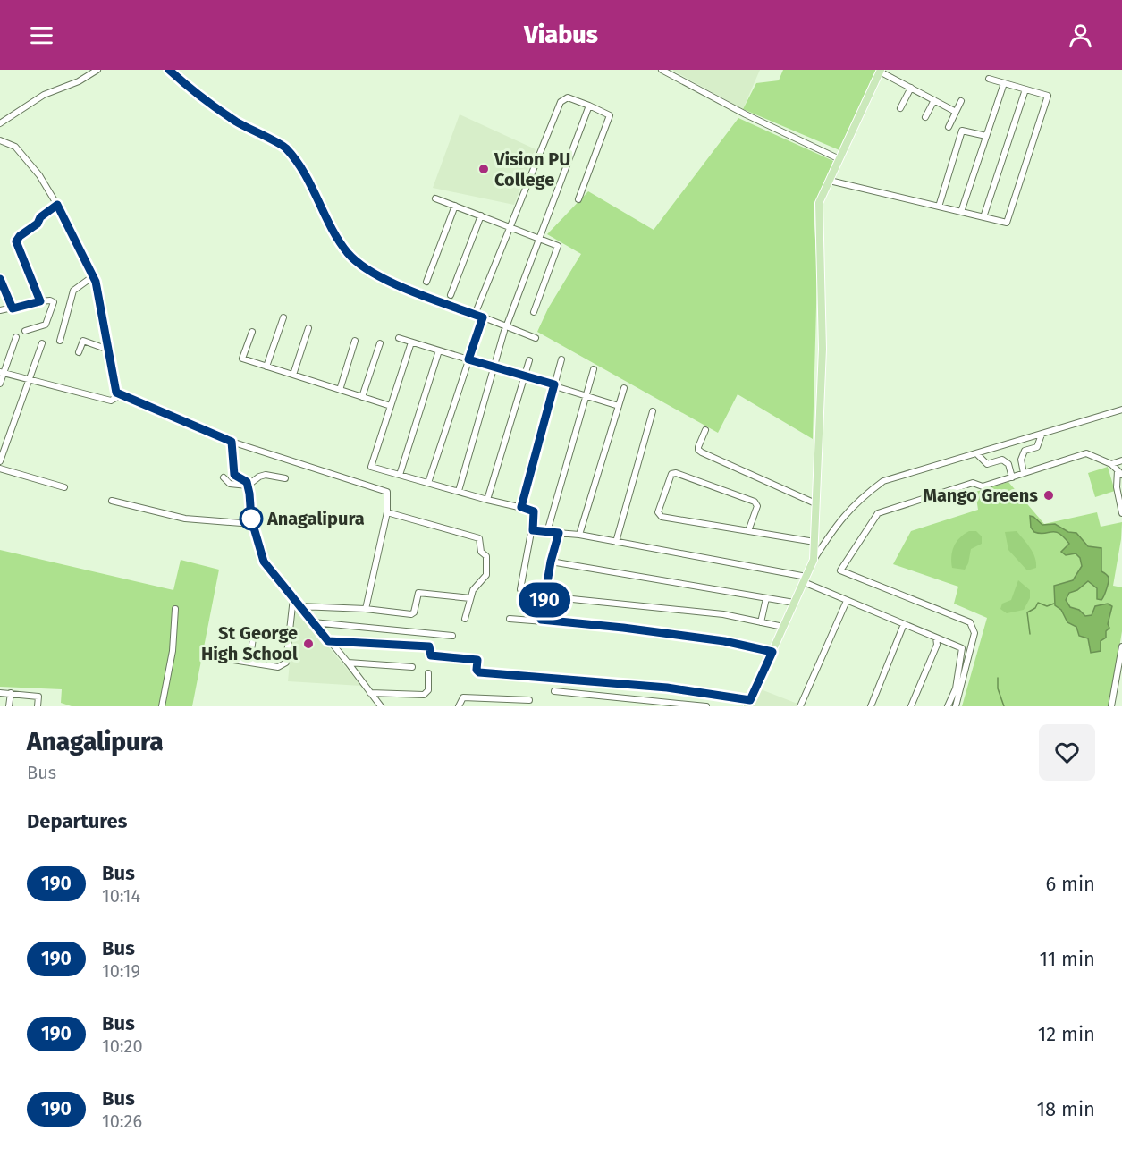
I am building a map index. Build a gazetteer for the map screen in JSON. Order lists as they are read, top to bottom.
{
  "places": [
    "Vision PU College",
    "Mango Greens",
    "Anagalipura",
    "St George High School"
  ],
  "lines": ["bus line 190"],
  "page": {
    "header": "Viabus",
    "on_map": "190",
    "heading": [
      ["Anagalipura", "Bus"],
      "Departures"
    ],
    "list": [
      {
        "mark": "190",
        "name": "Bus",
        "note": "10:14",
        "value": "6 min"
      },
      {
        "mark": "190",
        "name": "Bus",
        "note": "10:19",
        "value": "11 min"
      },
      {
        "mark": "190",
        "name": "Bus",
        "note": "10:20",
        "value": "12 min"
      },
      {
        "mark": "190",
        "name": "Bus",
        "note": "10:26",
        "value": "18 min"
      }
    ]
  }
}
